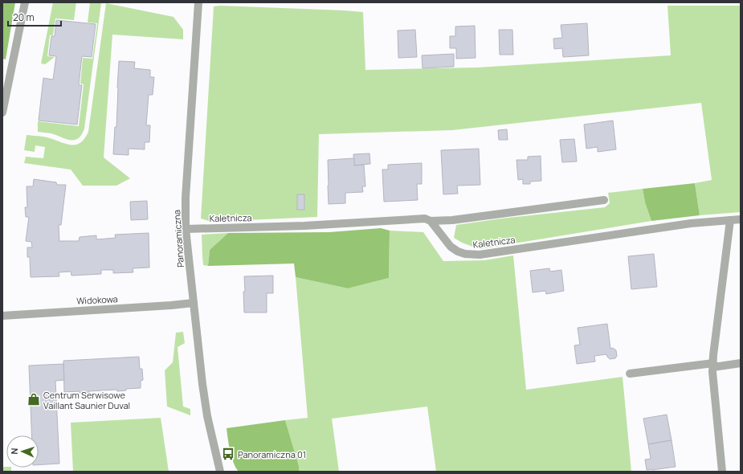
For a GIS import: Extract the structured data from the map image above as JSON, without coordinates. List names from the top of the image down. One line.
{"streets":{"street":["Kaletnicza","Panoramiczna","Widokowa"]},"crossings":[["Kaletnicza","Panoramiczna"],["Panoramiczna","Widokowa"]],"places":{"shop":["Centrum Serwisowe Vaillant Saunier Duval"],"bus stop":["Panoramiczna 01"]},"scale_bar":"20 m","north":"left"}
